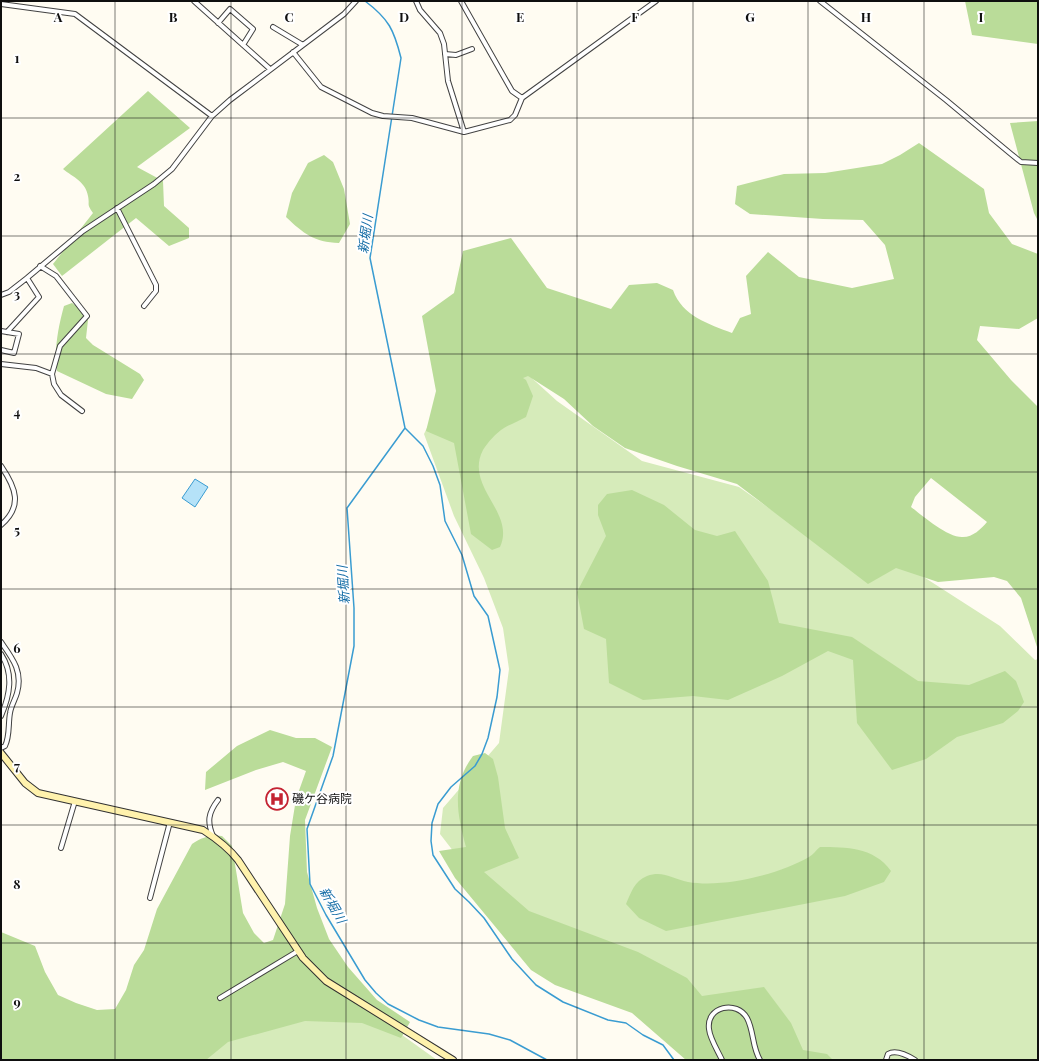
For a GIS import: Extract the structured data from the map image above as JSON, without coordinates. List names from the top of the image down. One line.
{"water":["新堀川"],"places":{"hospital":["磯ケ谷病院"]},"grid":{"columns":["A","B","C","D","E","F","G","H","I"],"rows":["1","2","3","4","5","6","7","8","9"]}}
